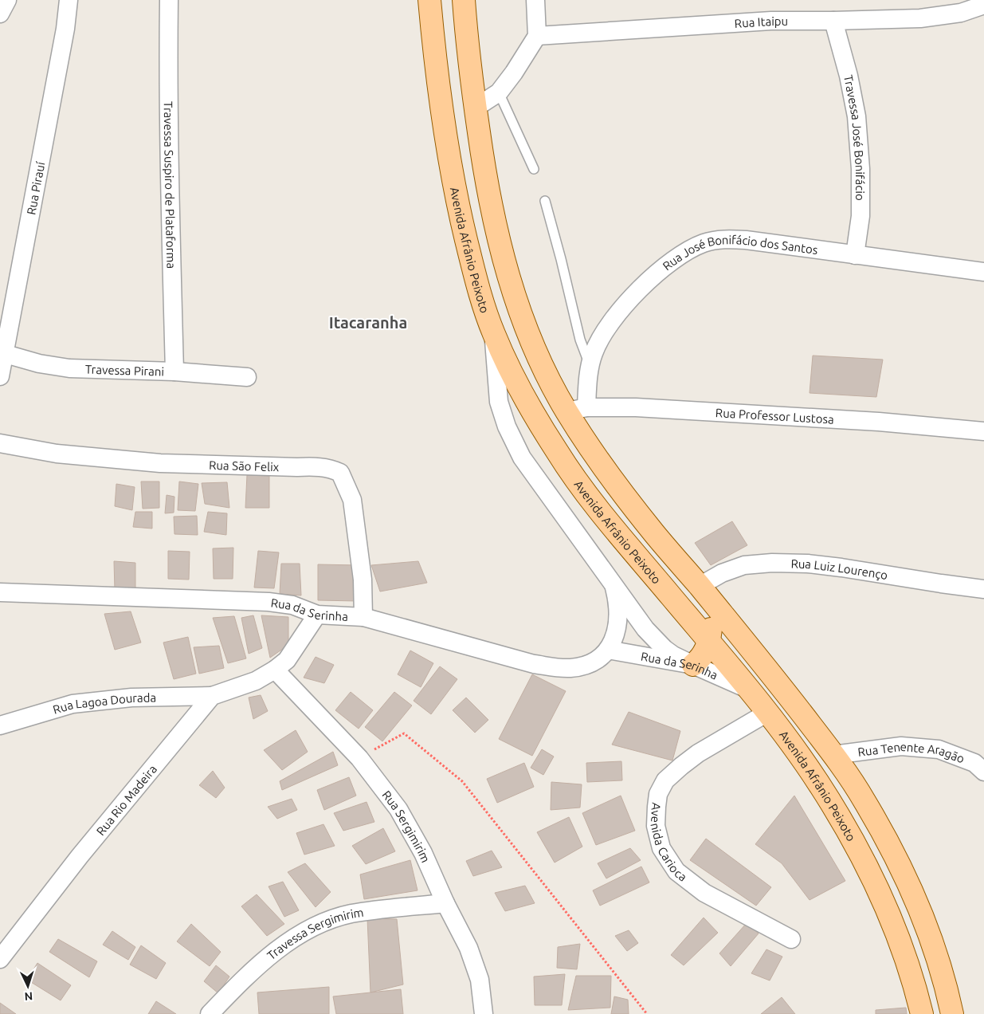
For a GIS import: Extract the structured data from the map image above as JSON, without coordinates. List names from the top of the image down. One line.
{"streets":{"main road":["Avenida Afrânio Peixoto"],"street":["Rua Itaipu","Travessa José Bonifácio","Travessa Suspiro de Plataforma","Rua Pirauí","Rua José Bonifácio dos Santos","Travessa Pirani","Rua Professor Lustosa","Rua São Felix","Rua Luiz Lourenço","Rua da Serinha","Rua Lagoa Dourada","Rua Tenente Aragão","Rua Rio Madeira","Rua Sergimirim","Avenida Carioca","Travessa Sergimirim"]},"crossings":[["Rua Itaipu","Travessa José Bonifácio"],["Travessa José Bonifácio","Rua José Bonifácio dos Santos"],["Travessa Suspiro de Plataforma","Travessa Pirani"],["Rua Pirauí","Travessa Pirani"],["Avenida Afrânio Peixoto","Rua da Serinha"],["Avenida Afrânio Peixoto","Avenida Carioca"],["Rua José Bonifácio dos Santos","Rua Professor Lustosa"],["Rua São Felix","Rua da Serinha"],["Rua Lagoa Dourada","Rua Rio Madeira"],["Rua Sergimirim","Travessa Sergimirim"]],"districts":["Itacaranha"],"north":"bottom"}
